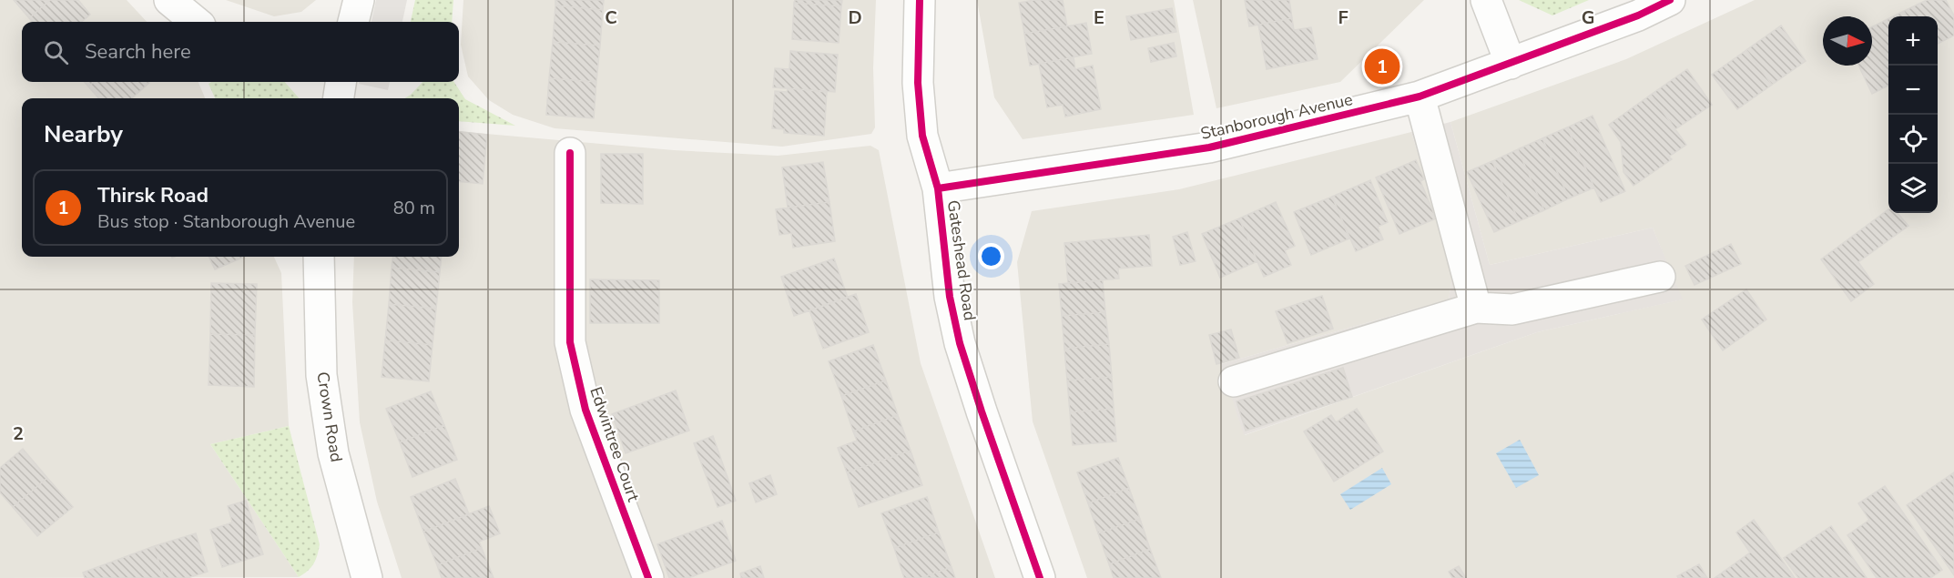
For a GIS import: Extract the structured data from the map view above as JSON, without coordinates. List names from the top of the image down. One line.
{"streets":{"street":["Stanborough Avenue","Gateshead Road","Crown Road","Edwintree Court"]},"crossings":[["Stanborough Avenue","Gateshead Road"]],"north":"right","page":{"map_buttons":["+","−"],"search":"Search here","pins":"1","heading":"Nearby","list":[{"mark":"1","name":"Thirsk Road","note":"Bus stop · Stanborough Avenue","value":"80 m"}]},"grid":{"columns":["C","D","E","F","G"],"rows":["2"]}}
